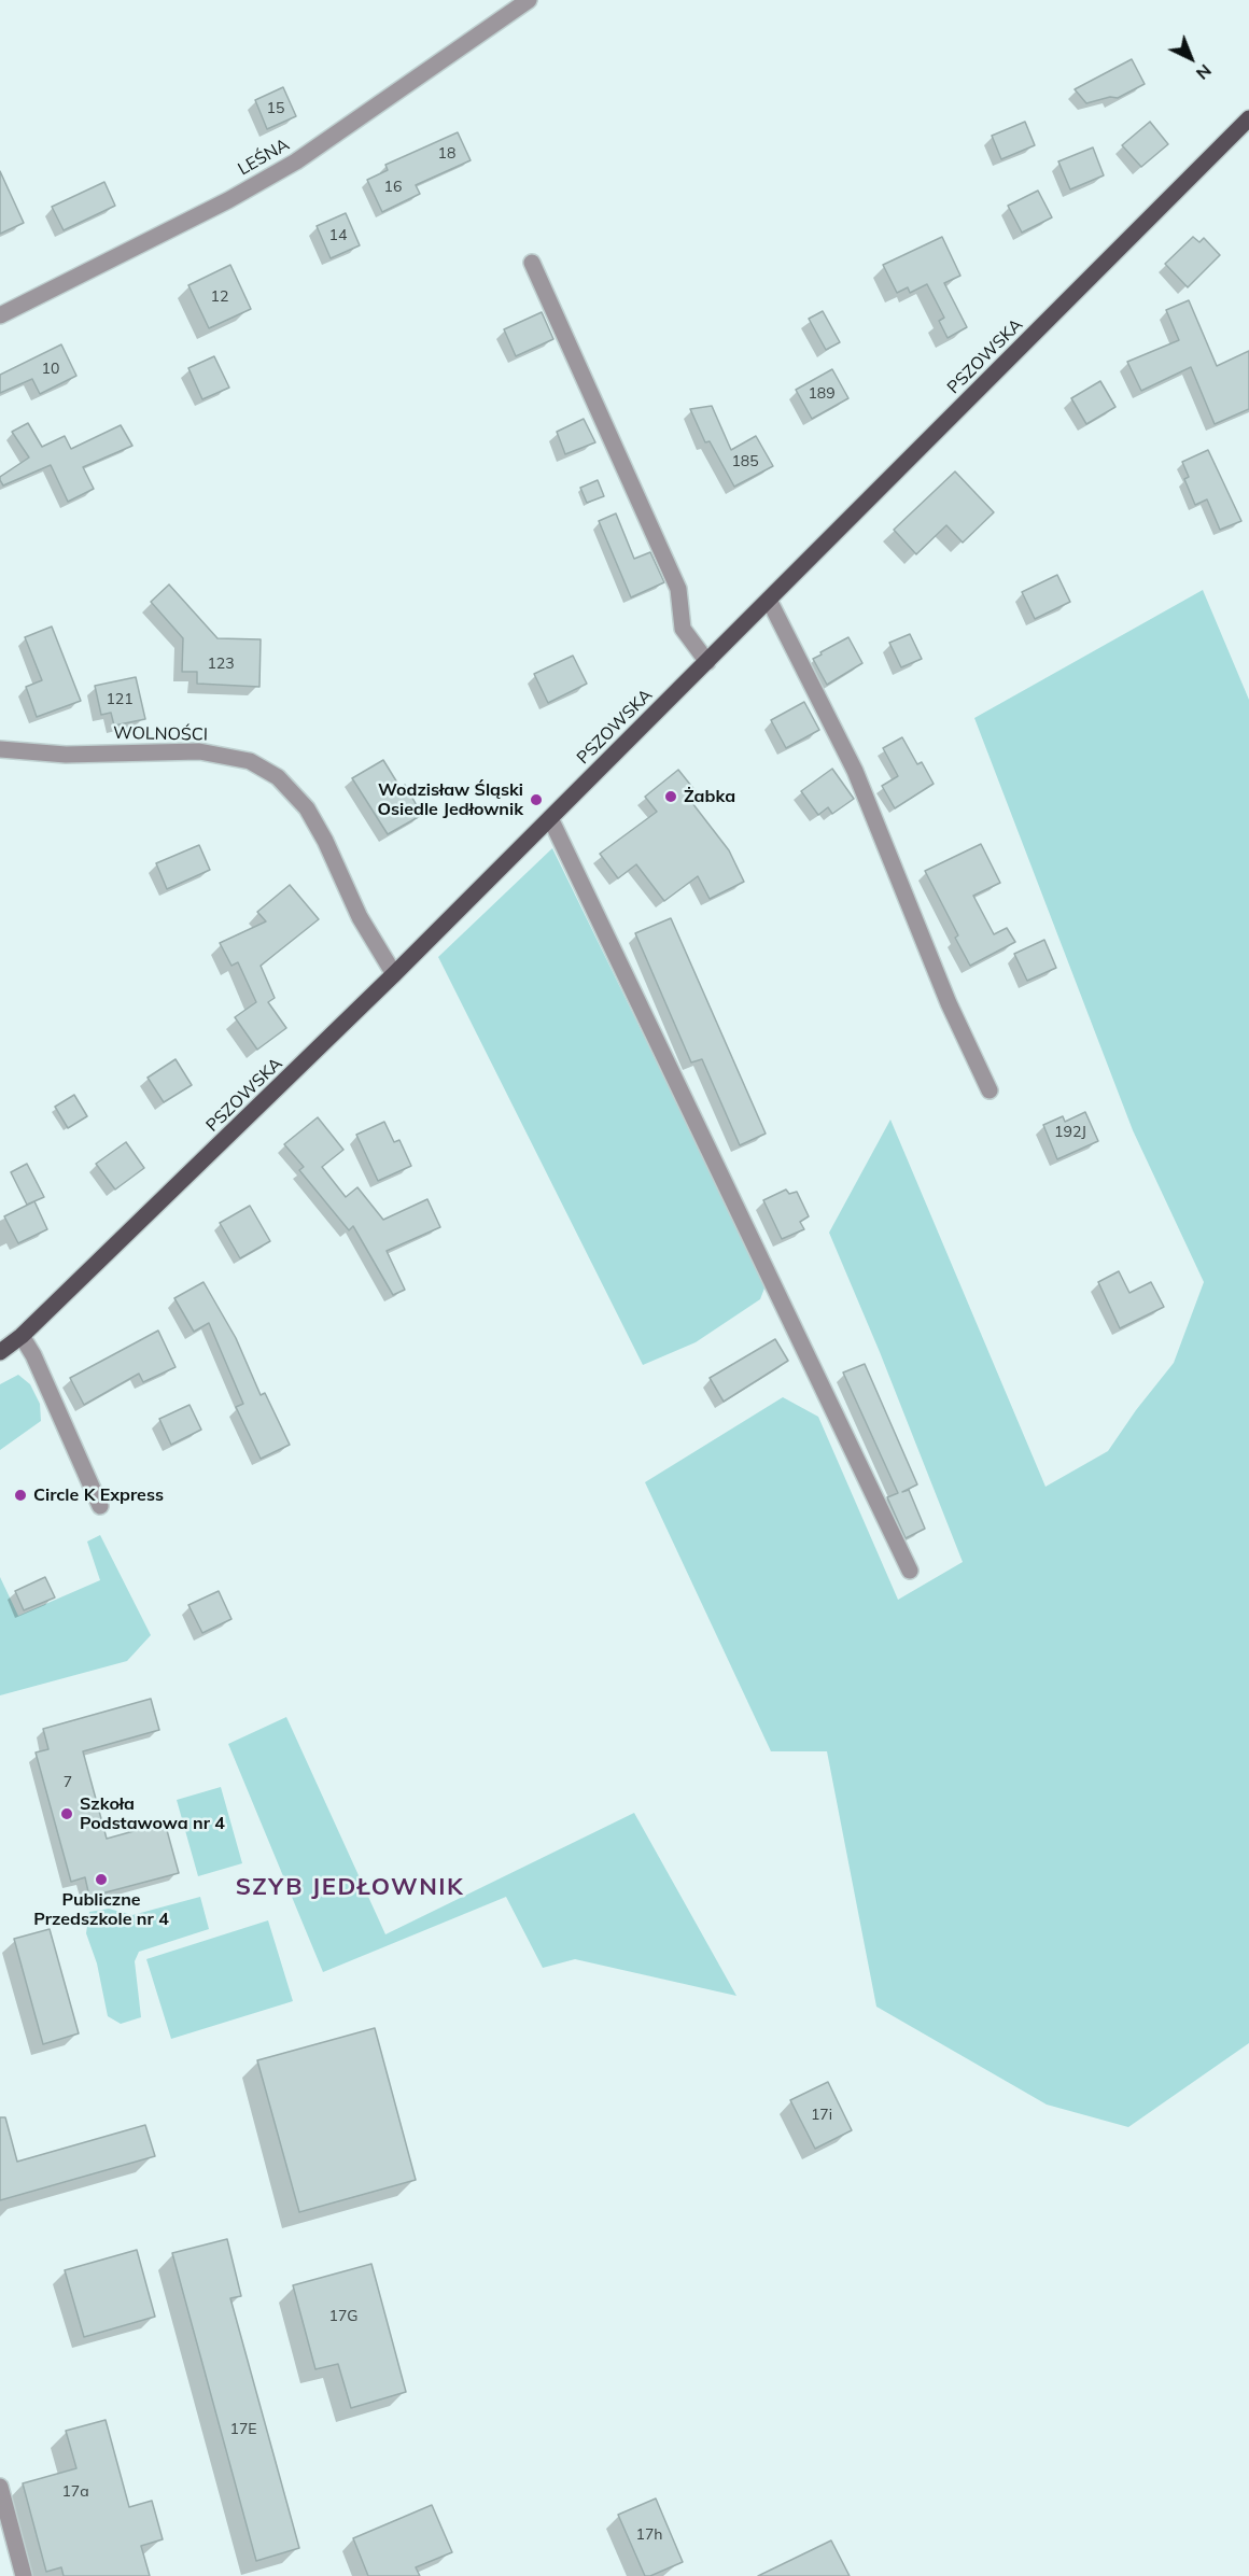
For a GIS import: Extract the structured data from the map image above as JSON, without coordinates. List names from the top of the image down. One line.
{"streets":{"main road":["PSZOWSKA"],"street":["LEŚNA","WOLNOŚCI"]},"crossings":[["PSZOWSKA","WOLNOŚCI"]],"districts":["SZYB JEDŁOWNIK"],"places":["Żabka","Wodzisław Śląski Osiedle Jedłownik","Circle K Express","Szkoła Podstawowa nr 4","Publiczne Przedszkole nr 4"],"house_numbers":["15","18","16","14","12","10","189","185","123","121","192J","7","17i","17G","17E","17a","17h"],"north":"bottom right"}
